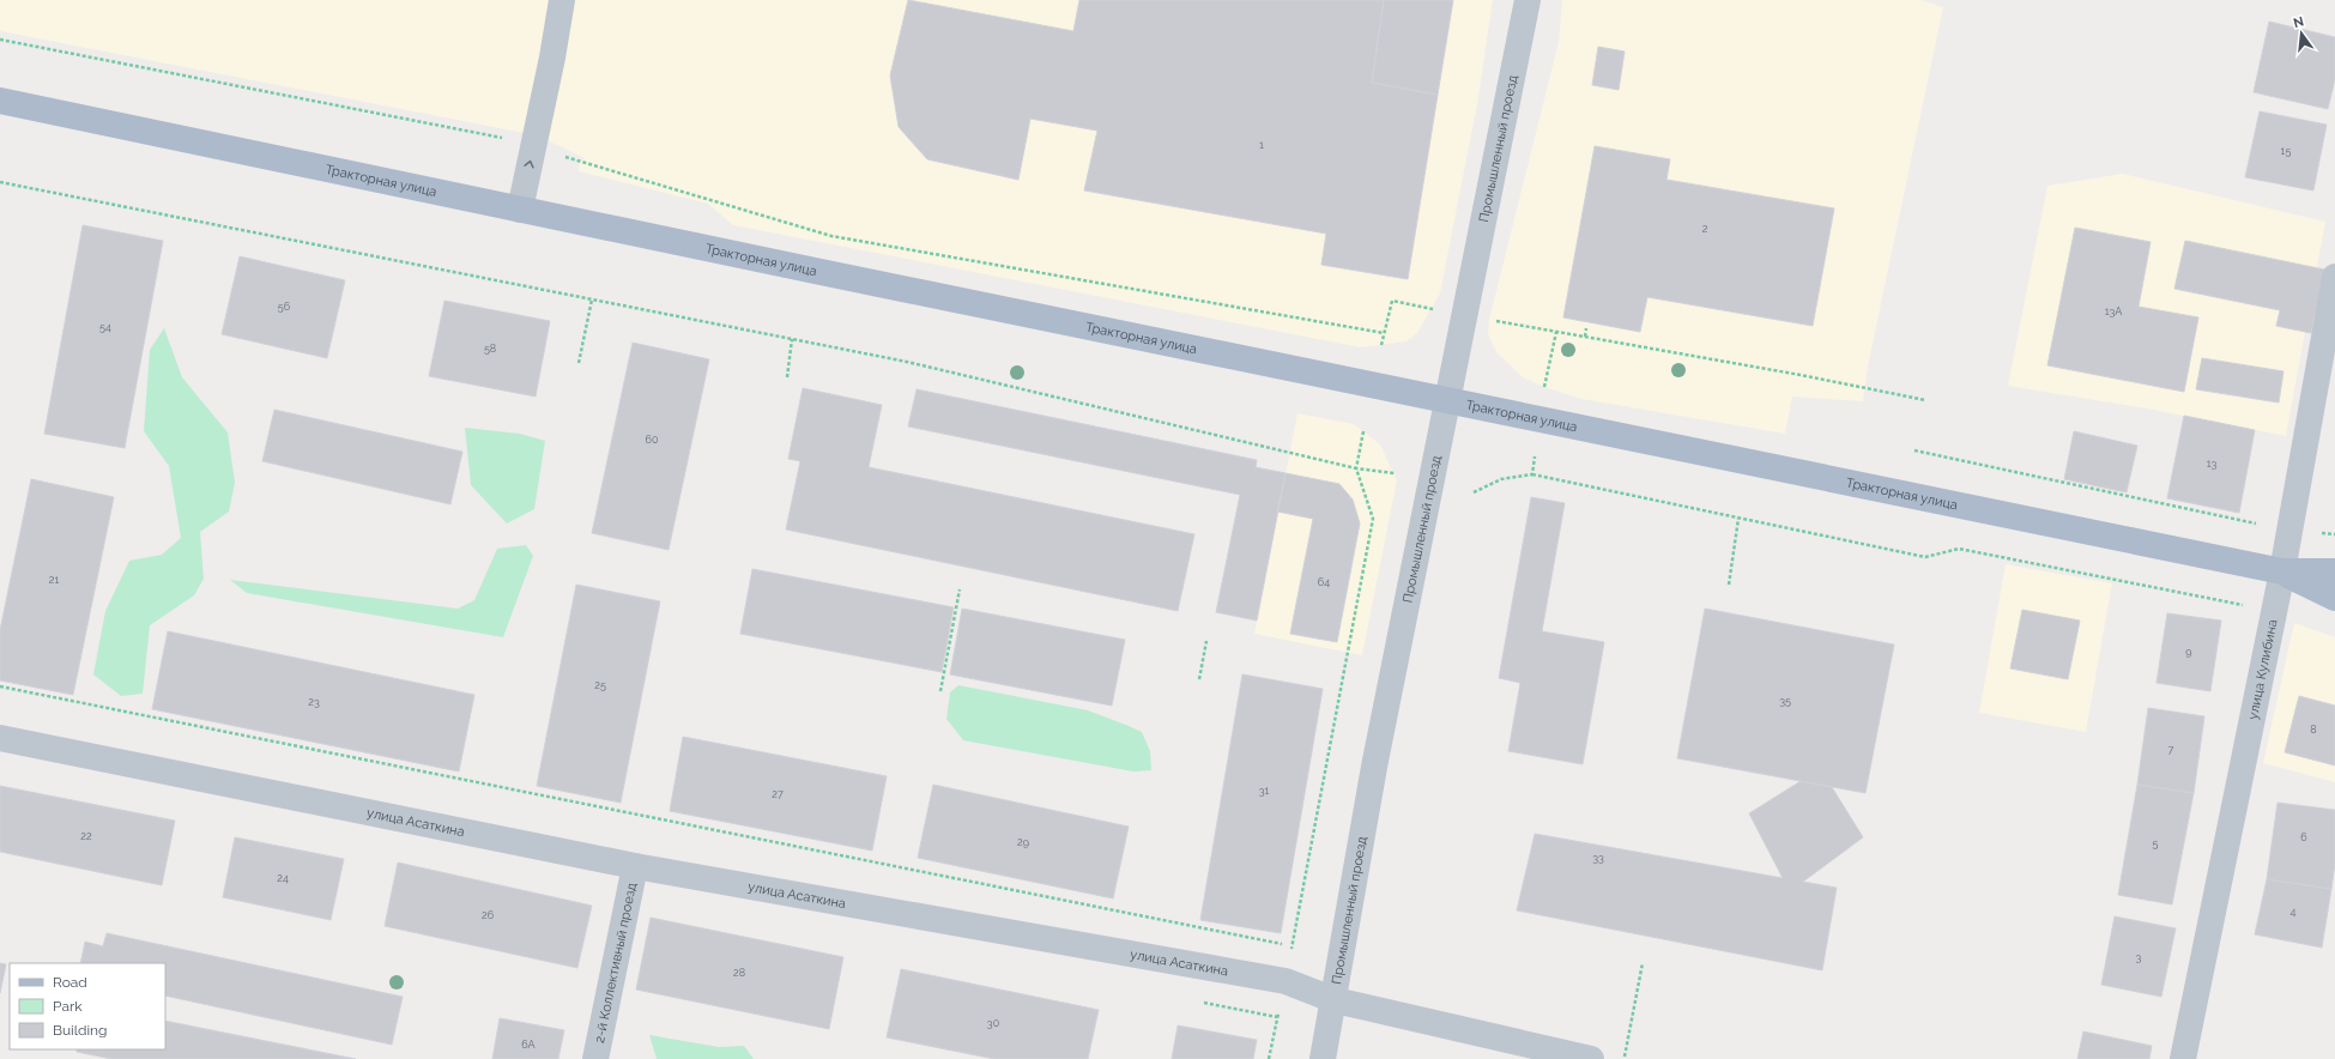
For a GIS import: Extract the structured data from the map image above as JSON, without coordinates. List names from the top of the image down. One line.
{"streets":{"main road":["Тракторная улица"],"street":["Промышленный проезд","улица Кулибина","улица Асаткина","2-й Коллективный проезд"]},"crossings":[["Промышленный проезд","Тракторная улица"],["Промышленный проезд","улица Асаткина"],["Тракторная улица","улица Кулибина"],["улица Асаткина","2-й Коллективный проезд"]],"house_numbers":["1","15","2","56","13А","54","58","60","13","21","64","9","25","35","23","8","7","31","27","22","6","29","5","33","24","4","26","3","28","30","6А"],"legend":["Road","Park","Building"],"north":"top"}
